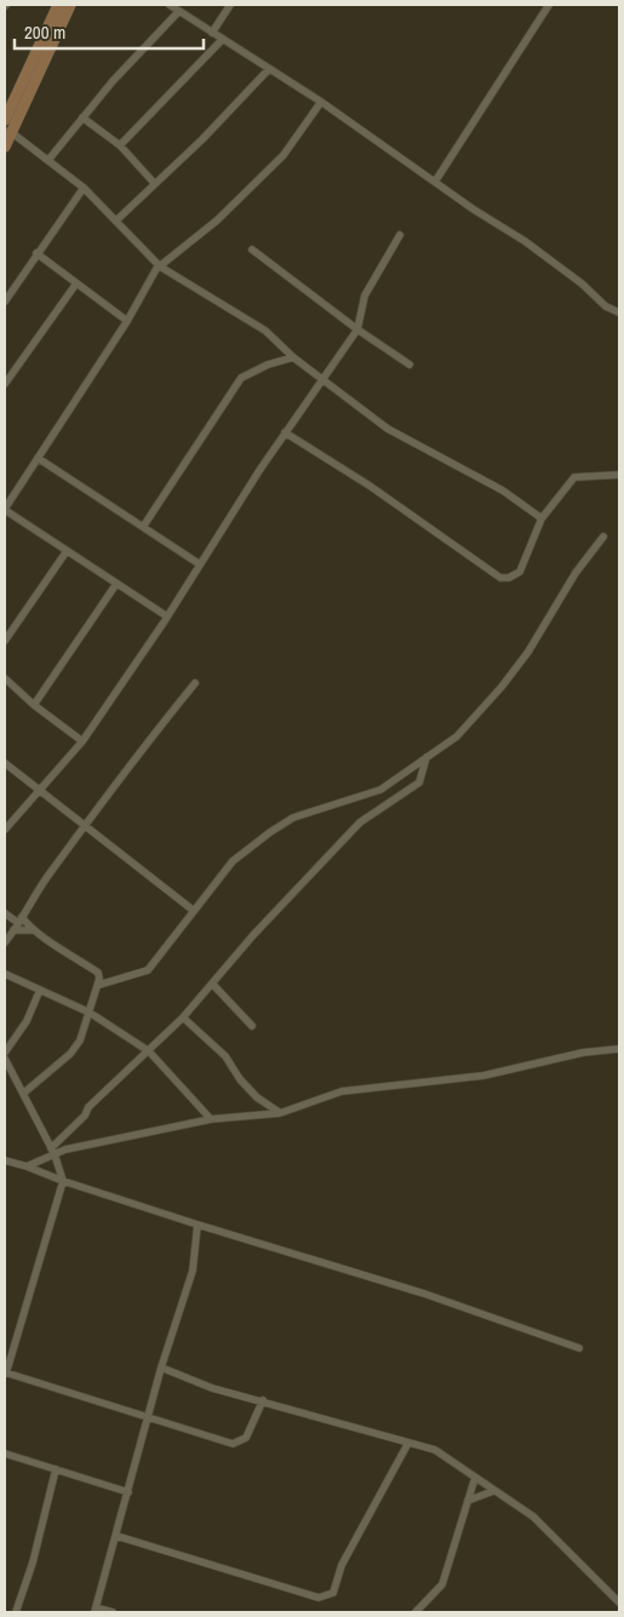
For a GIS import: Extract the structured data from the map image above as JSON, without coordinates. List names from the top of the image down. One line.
{"scale_bar":"200 m"}
